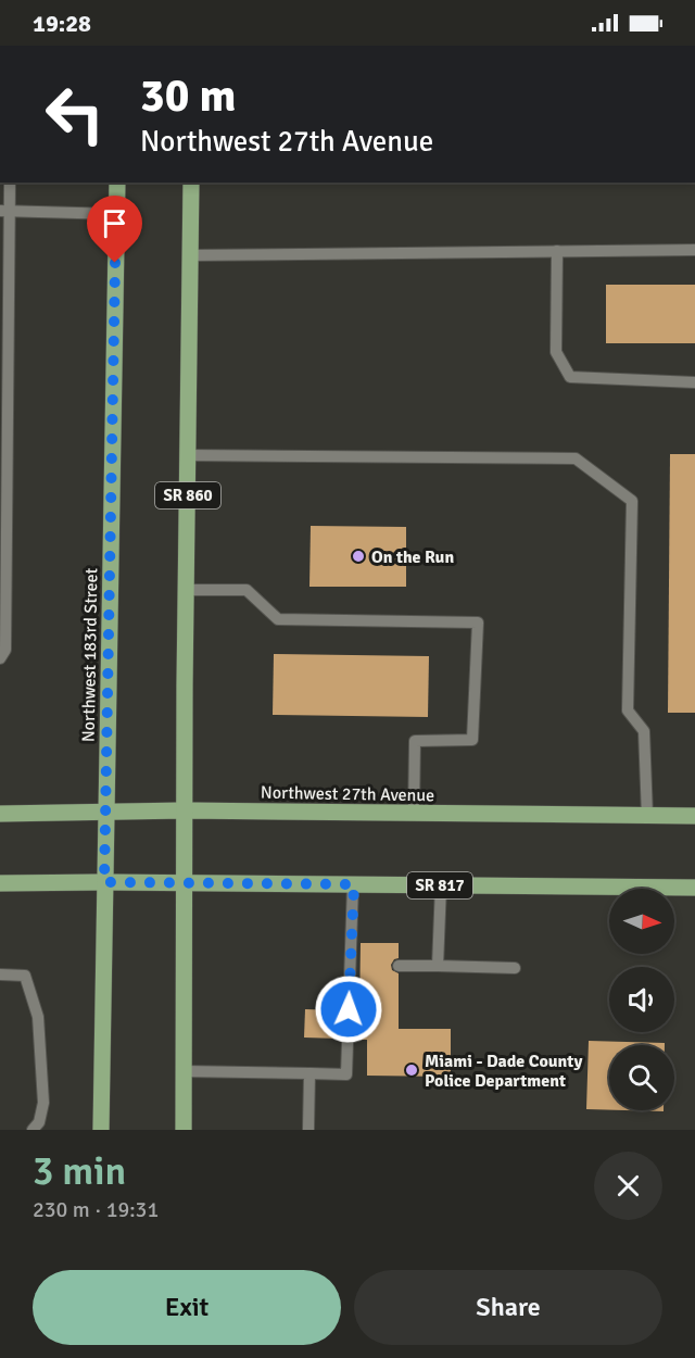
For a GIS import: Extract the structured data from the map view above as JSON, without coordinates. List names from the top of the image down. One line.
{"streets":{"main road":["SR 860","Northwest 183rd Street","Northwest 27th Avenue","SR 817"]},"crossings":[["SR 860","Northwest 27th Avenue"],["SR 860","SR 817"],["Northwest 183rd Street","Northwest 27th Avenue"],["Northwest 183rd Street","SR 817"]],"places":["On the Run","Miami - Dade County Police Department"],"north":"right","page":{"status":"19:28","turn":["30 m","Northwest 27th Avenue"],"heading":["3 min","230 m · 19:31"],"buttons":["Exit","Share"]}}
